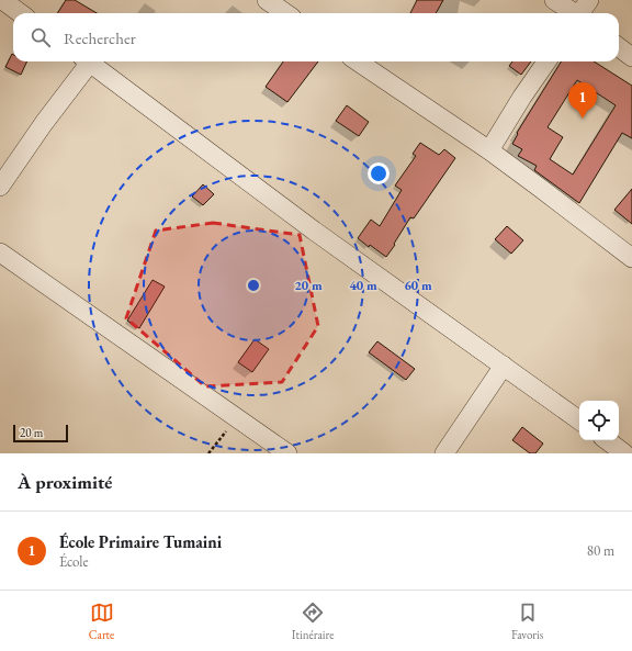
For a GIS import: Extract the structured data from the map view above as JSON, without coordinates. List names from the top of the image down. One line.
{"scale_bar":"20 m","page":{"search":"Rechercher","pins":"1","scale":"20 m","heading":"À proximité","list":[{"mark":"1","name":"École Primaire Tumaini","note":"École","value":"80 m"}],"nav":["Carte","Itinéraire","Favoris"]},"rings":["20 m","40 m","60 m"]}
